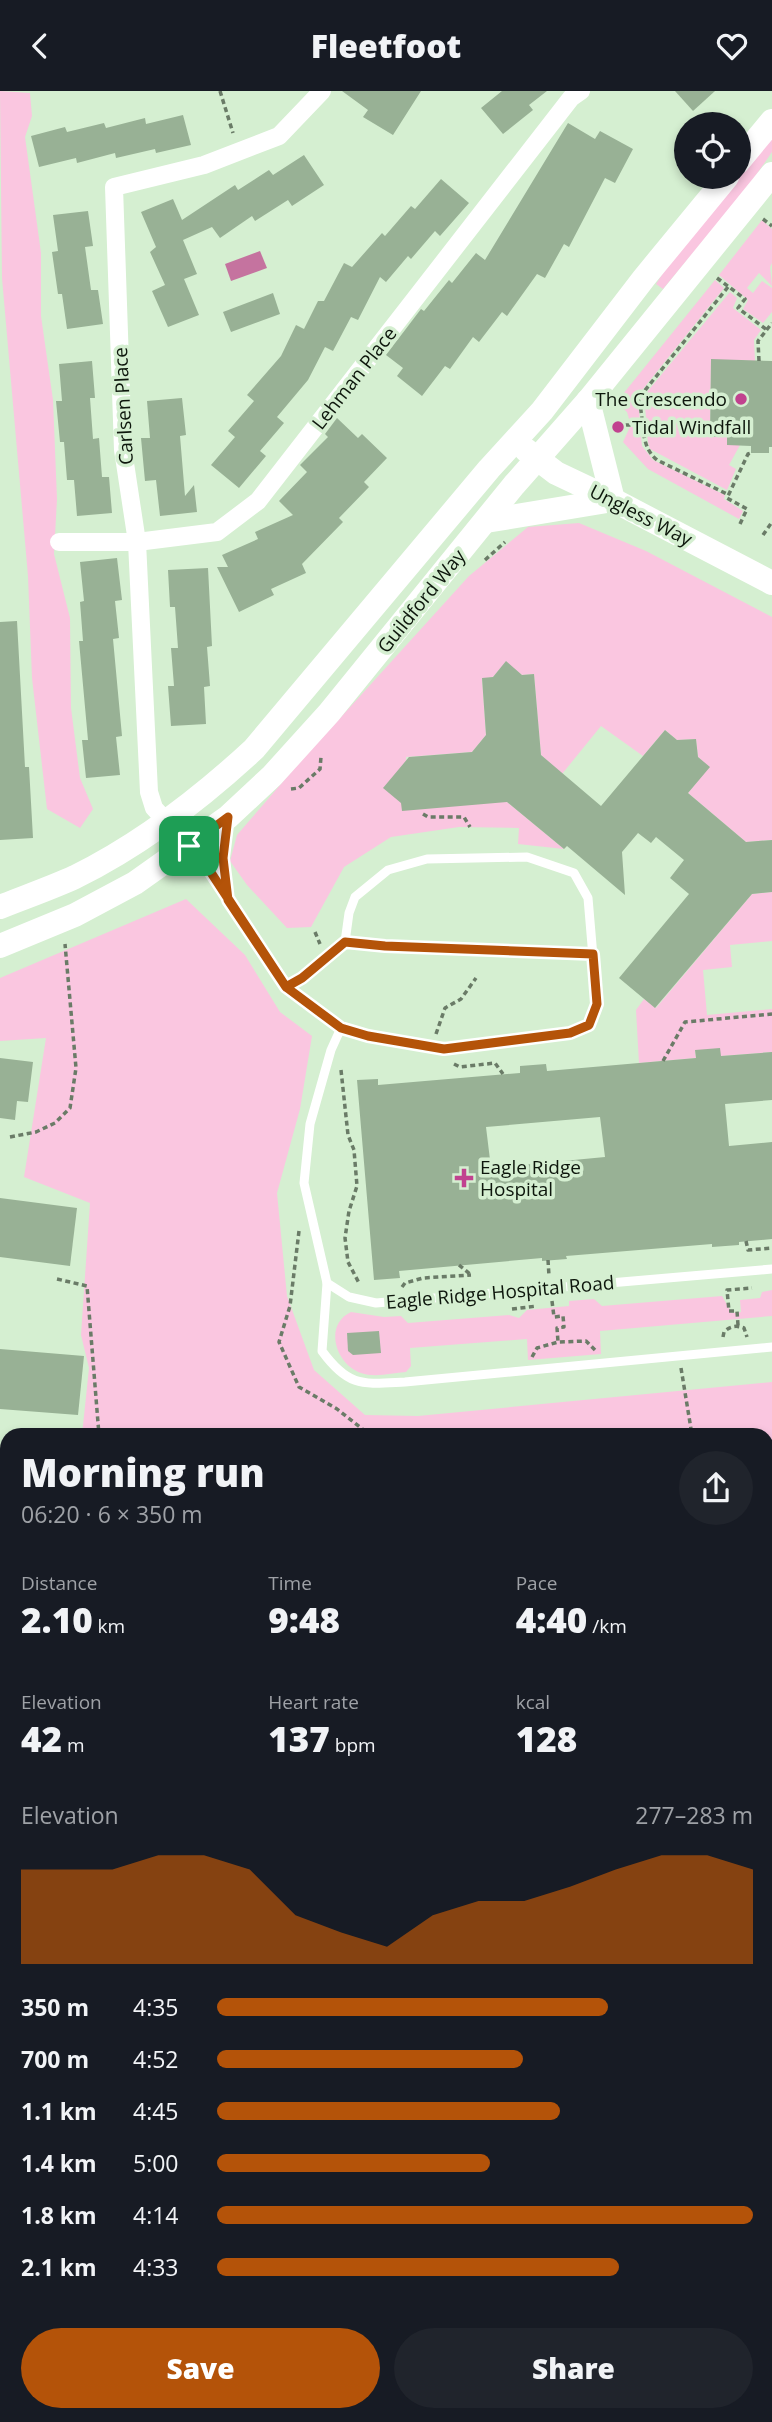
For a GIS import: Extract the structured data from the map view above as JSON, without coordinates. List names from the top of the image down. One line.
{"streets":{"main road":["Ungless Way","Guildford Way"],"street":["Lehman Place","Carlsen Place"],"lane":["Eagle Ridge Hospital Road"]},"crossings":[["Lehman Place","Carlsen Place"],["Carlsen Place","Guildford Way"],["Ungless Way","Guildford Way"]],"places":{"other":["The Crescendo","Tidal Windfall"],"health":["Eagle Ridge Hospital"]},"page":{"header":"Fleetfoot","heading":["Morning run","06:20 · 6 × 350 m"],"stats":[["Distance","2.10 km"],["Time","9:48"],["Pace","4:40 /km"],["Elevation","42 m"],["Heart rate","137 bpm"],["kcal","128"]],"chart":["Elevation","277–283 m"],"list":[{"name":"350 m","note":"4:35"},{"name":"700 m","note":"4:52"},{"name":"1.1 km","note":"4:45"},{"name":"1.4 km","note":"5:00"},{"name":"1.8 km","note":"4:14"},{"name":"2.1 km","note":"4:33"}],"buttons":["Save","Share"]}}
